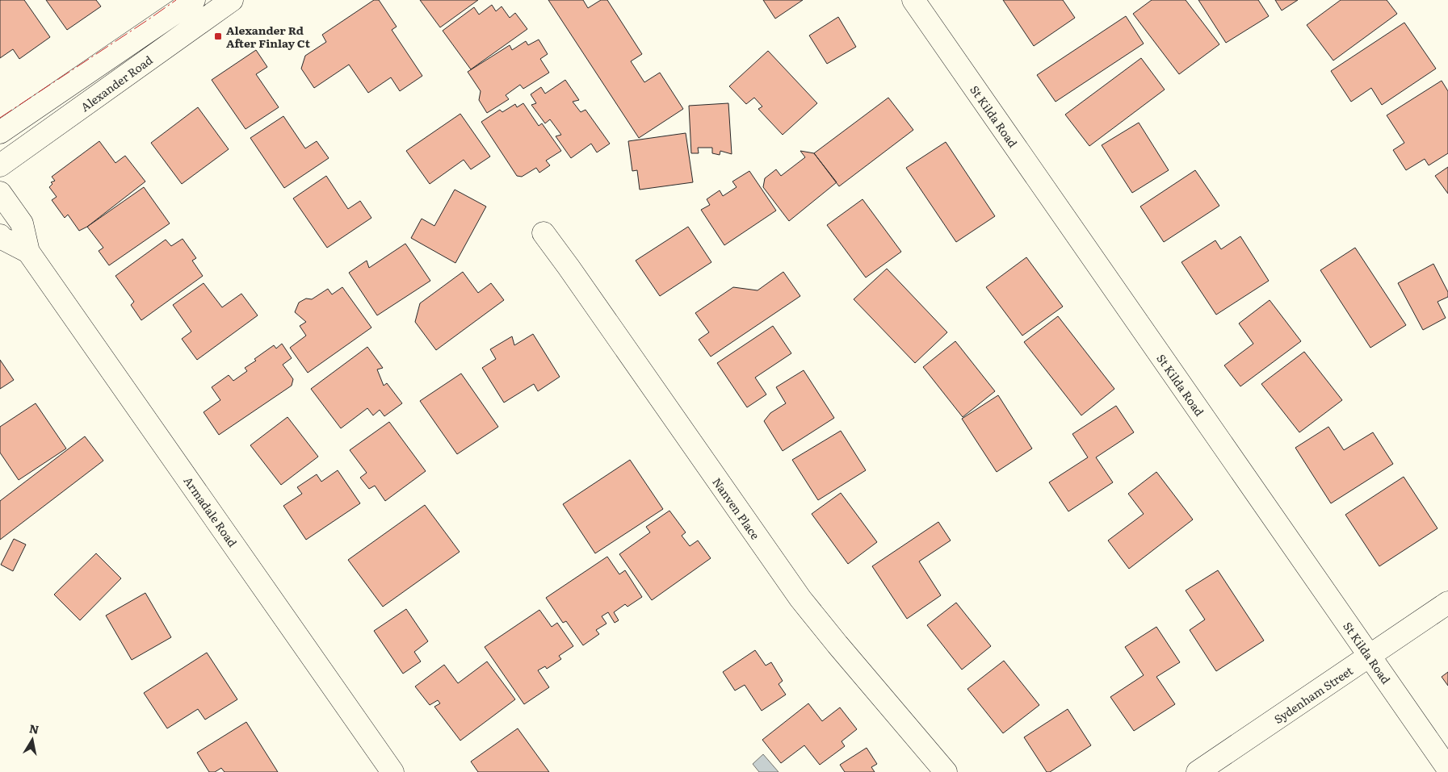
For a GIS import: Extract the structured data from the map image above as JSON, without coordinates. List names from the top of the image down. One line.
{"streets":{"street":["Alexander Road","St Kilda Road","Nanven Place","Armadale Road","Sydenham Street"]},"crossings":[["St Kilda Road","Sydenham Street"]],"places":{"transit":["Alexander Rd After Finlay Ct"]},"north":"top"}
